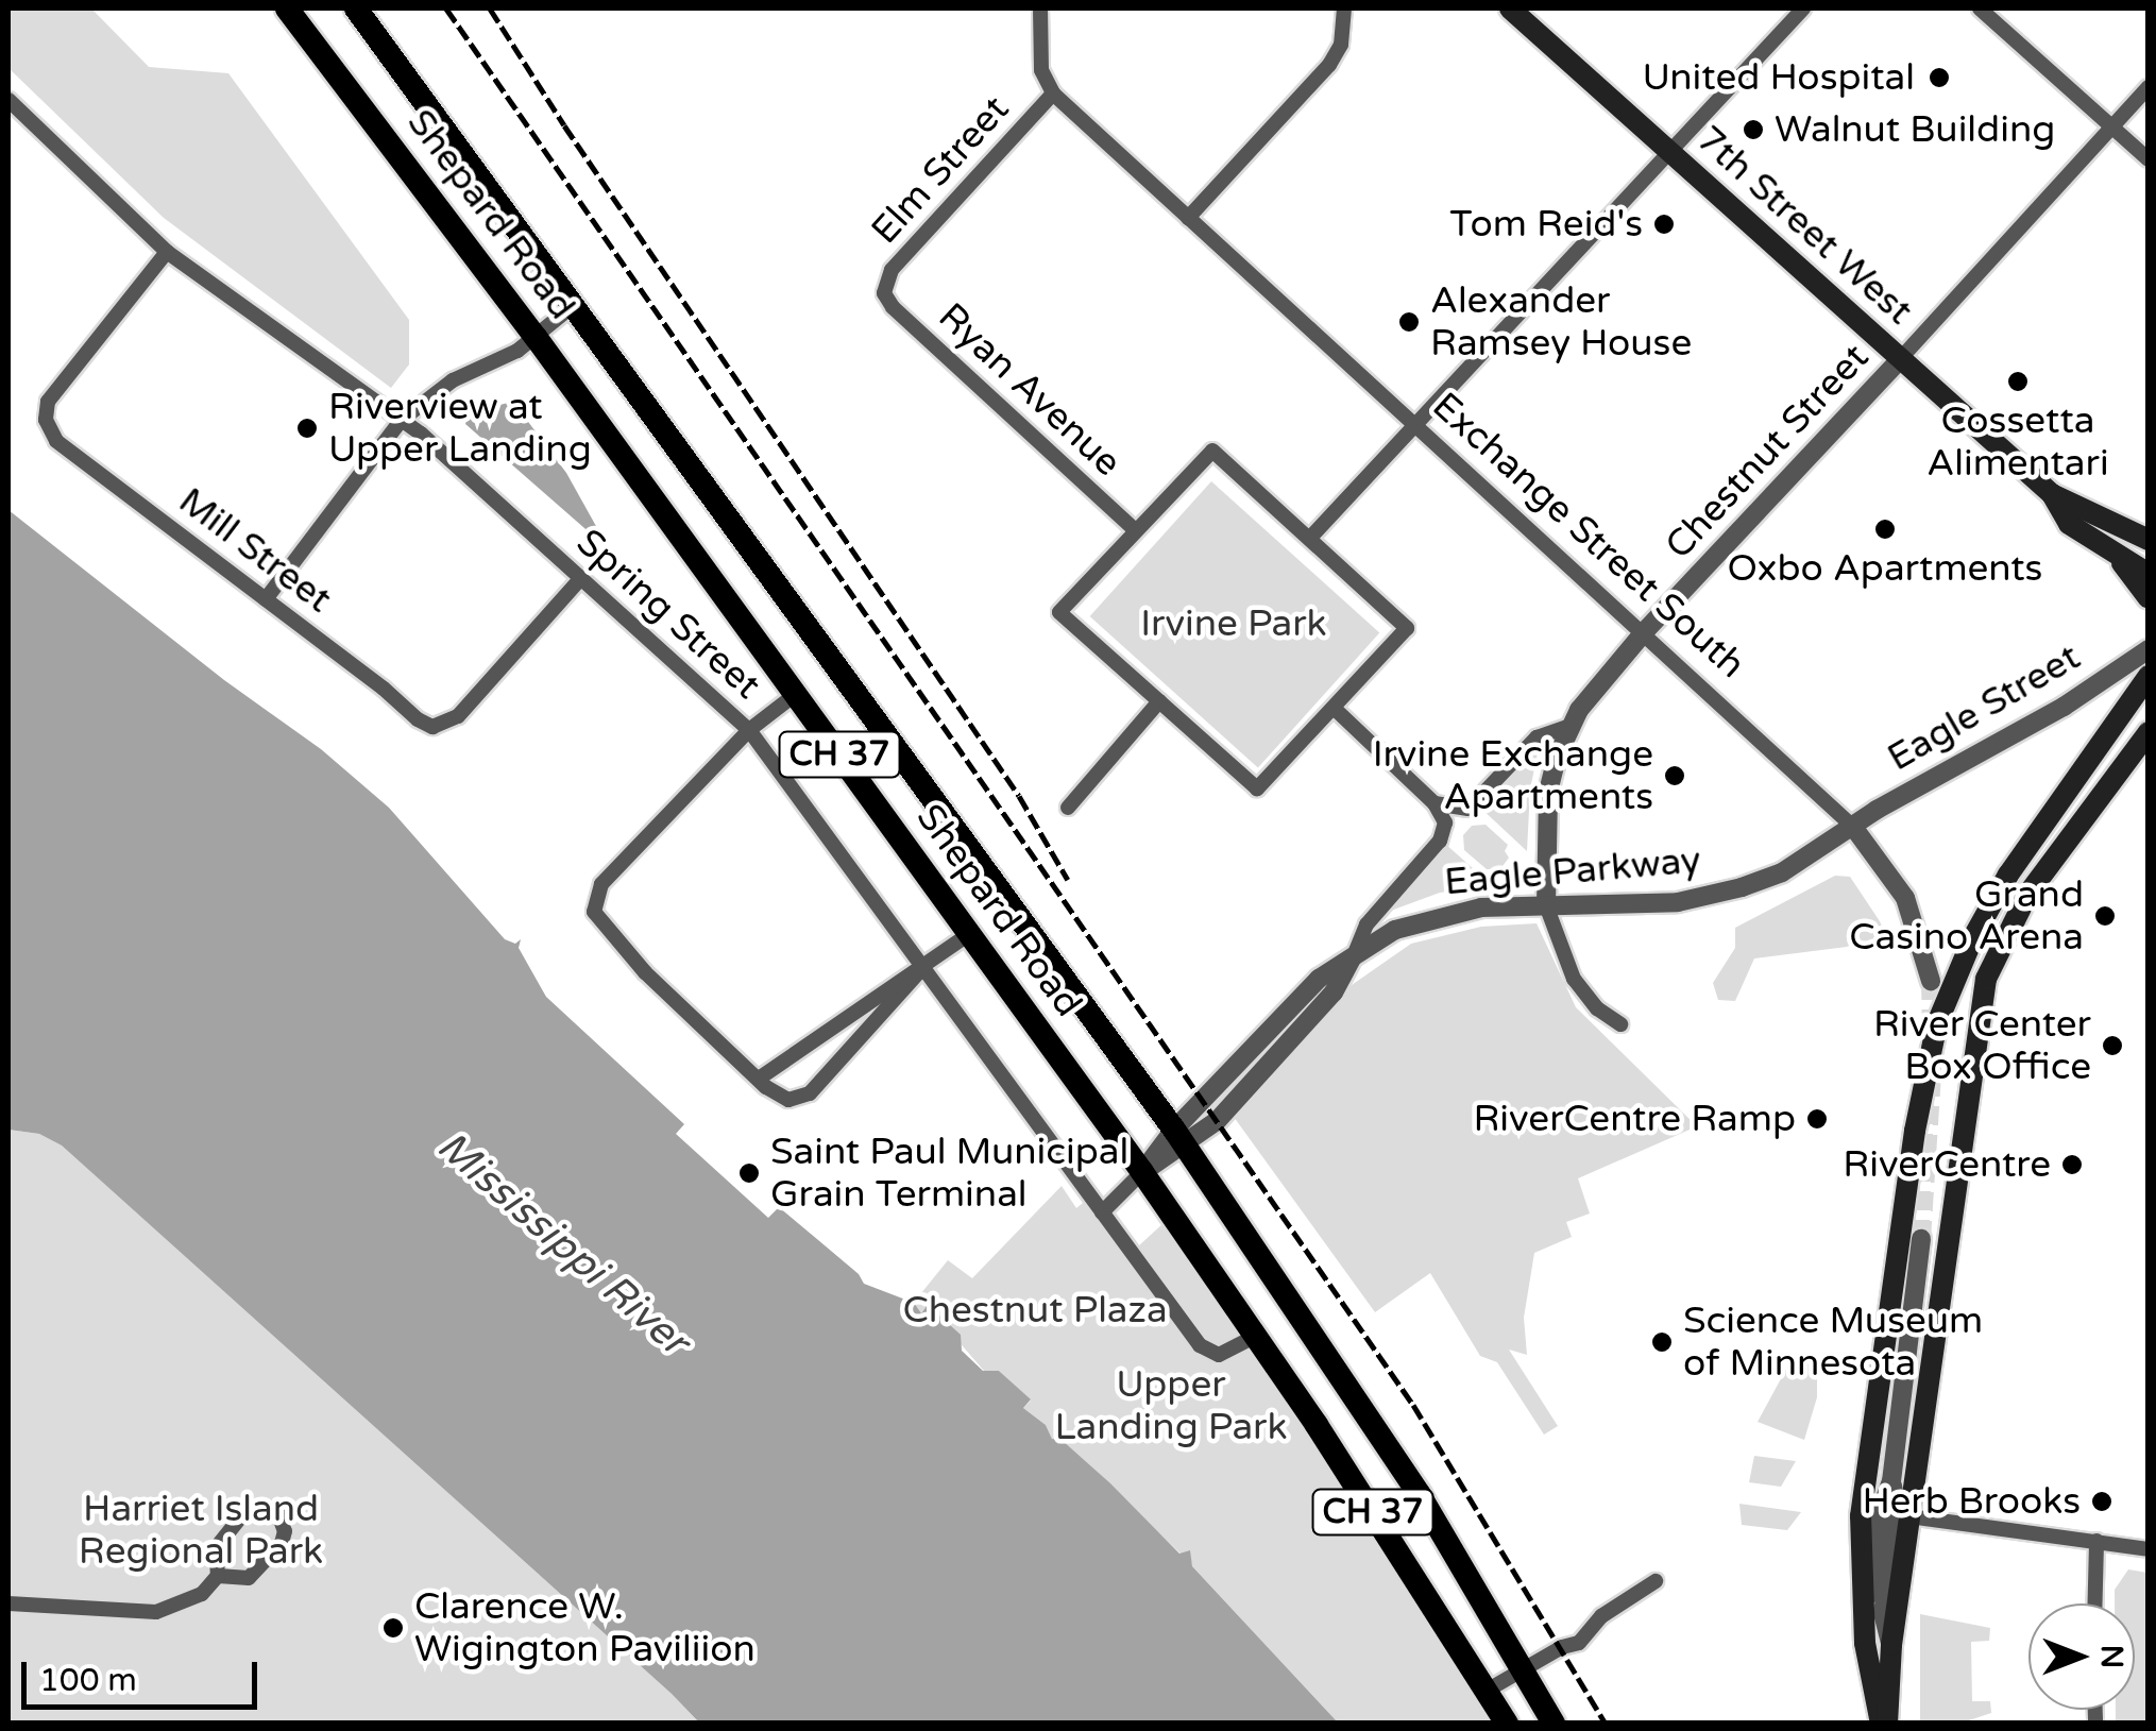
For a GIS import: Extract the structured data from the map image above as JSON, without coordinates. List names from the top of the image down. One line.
{"streets":{"highway":["Shepard Road","CH 37"],"main road":["7th Street West"],"street":["Elm Street","Ryan Avenue","Chestnut Street","Exchange Street South","Mill Street","Spring Street","Eagle Street","Eagle Parkway"]},"crossings":[["Elm Street","Ryan Avenue"],["Elm Street","Exchange Street South"],["Shepard Road","Spring Street"],["Shepard Road","Eagle Parkway"],["7th Street West","Chestnut Street"],["Chestnut Street","Exchange Street South"],["Chestnut Street","Eagle Parkway"],["Exchange Street South","Eagle Street"],["Exchange Street South","Eagle Parkway"],["Mill Street","Spring Street"],["Eagle Street","Eagle Parkway"]],"water":["Mississippi River"],"parks":["Irvine Park","Chestnut Plaza","Upper Landing Park","Harriet Island Regional Park"],"places":["United Hospital","Walnut Building","Tom Reid's","Alexander Ramsey House","Cossetta Alimentari","Riverview at Upper Landing","Oxbo Apartments","Irvine Exchange Apartments","Grand Casino Arena","River Center Box Office","RiverCentre Ramp","RiverCentre","Saint Paul Municipal Grain Terminal","Science Museum of Minnesota","Herb Brooks","Clarence W. Wigington Paviliion"],"scale_bar":"100 m","north":"right"}
